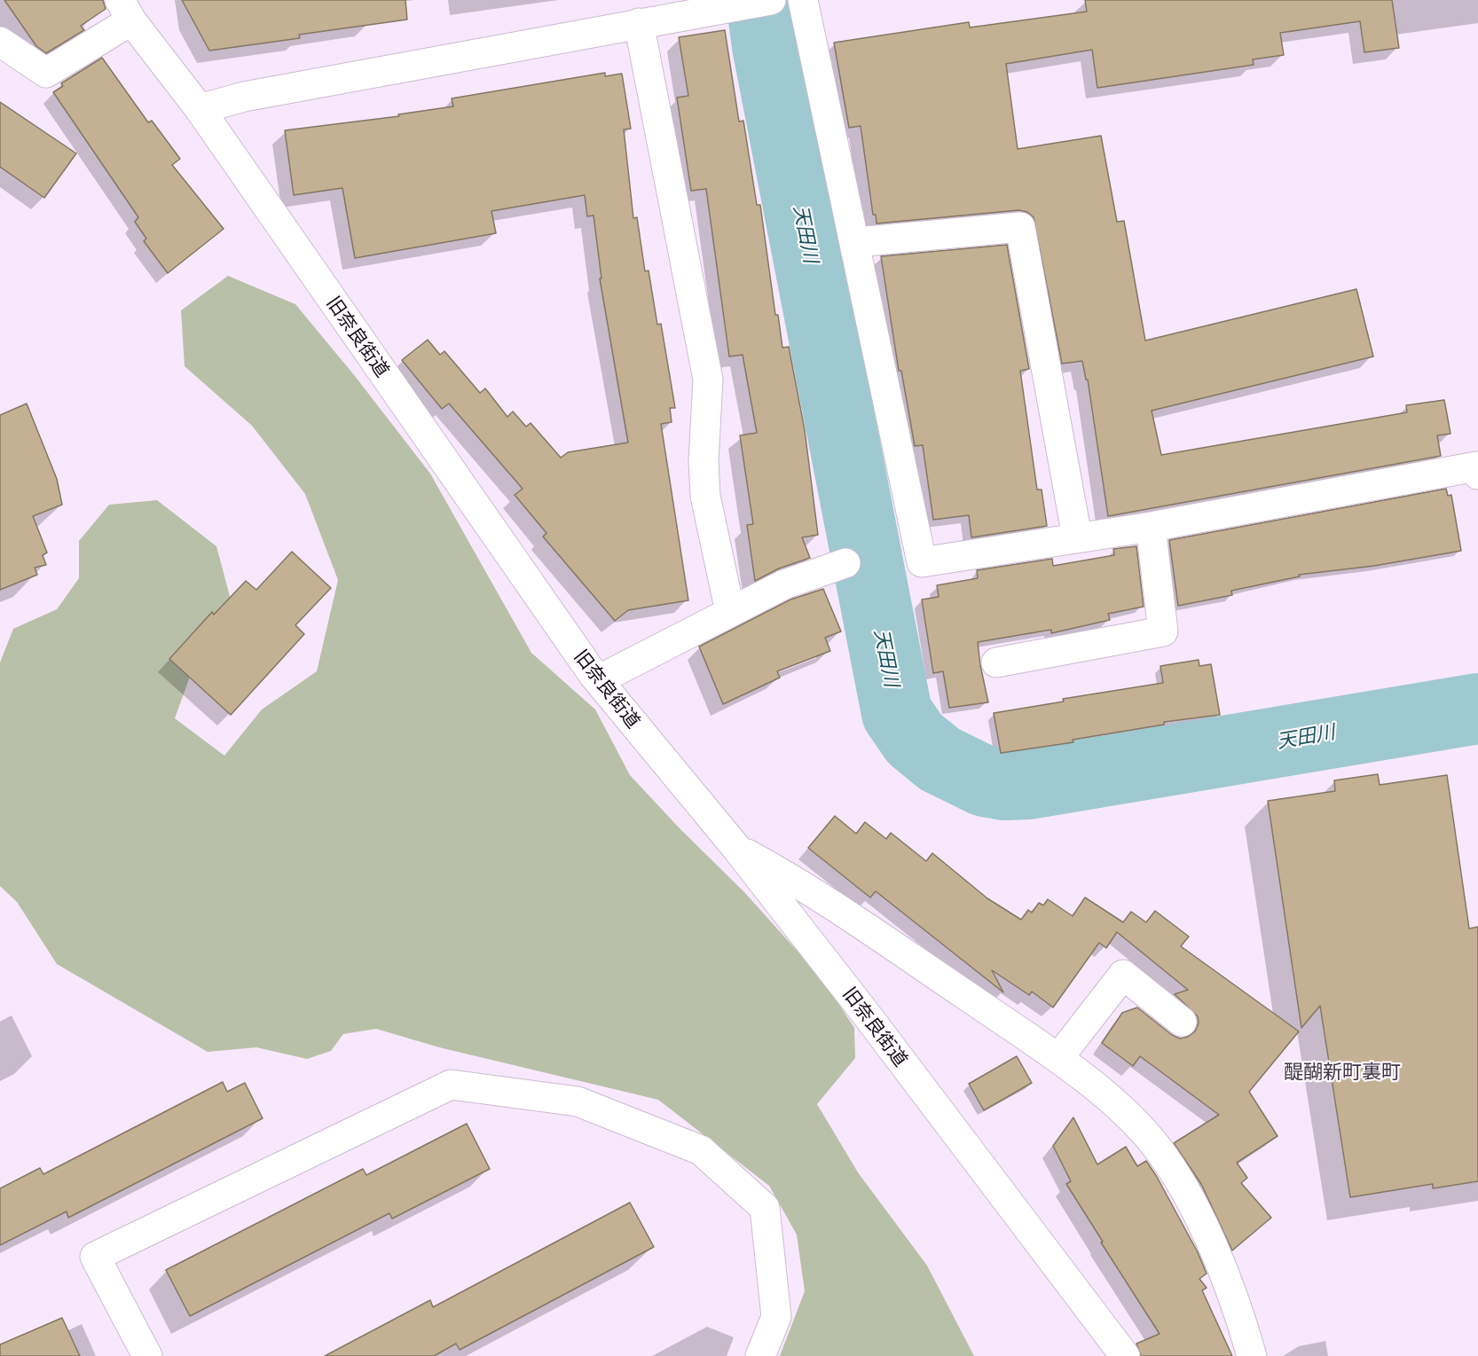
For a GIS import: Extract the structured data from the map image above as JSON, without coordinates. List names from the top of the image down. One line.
{"streets":{"street":["旧奈良街道"]},"districts":["醍醐新町裏町"],"water":["天田川"]}
